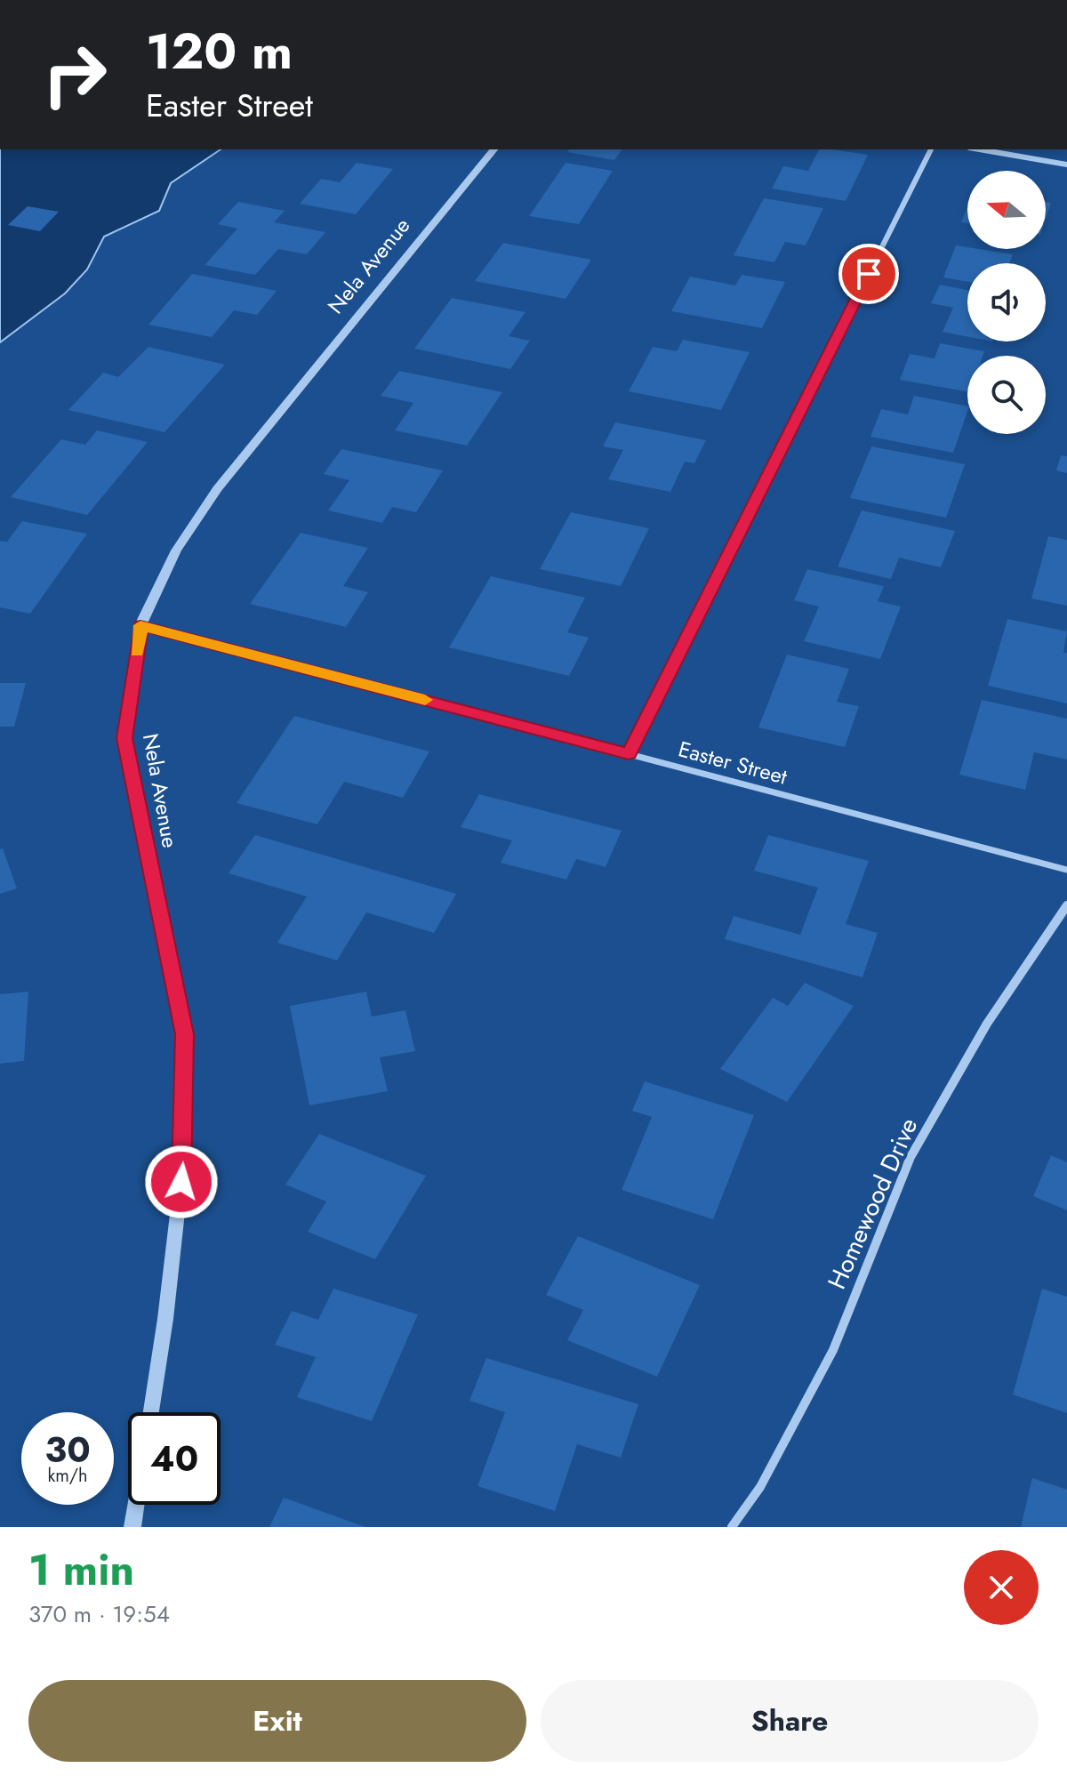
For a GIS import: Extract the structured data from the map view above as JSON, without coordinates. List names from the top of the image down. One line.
{"streets":{"street":["Nela Avenue","Easter Street","Homewood Drive"]},"crossings":[["Nela Avenue","Easter Street"]],"north":"left","page":{"turn":["120 m","Easter Street"],"speed":"30 km/h","limit":"40","heading":["1 min","370 m · 19:54"],"buttons":["Exit","Share"]}}
